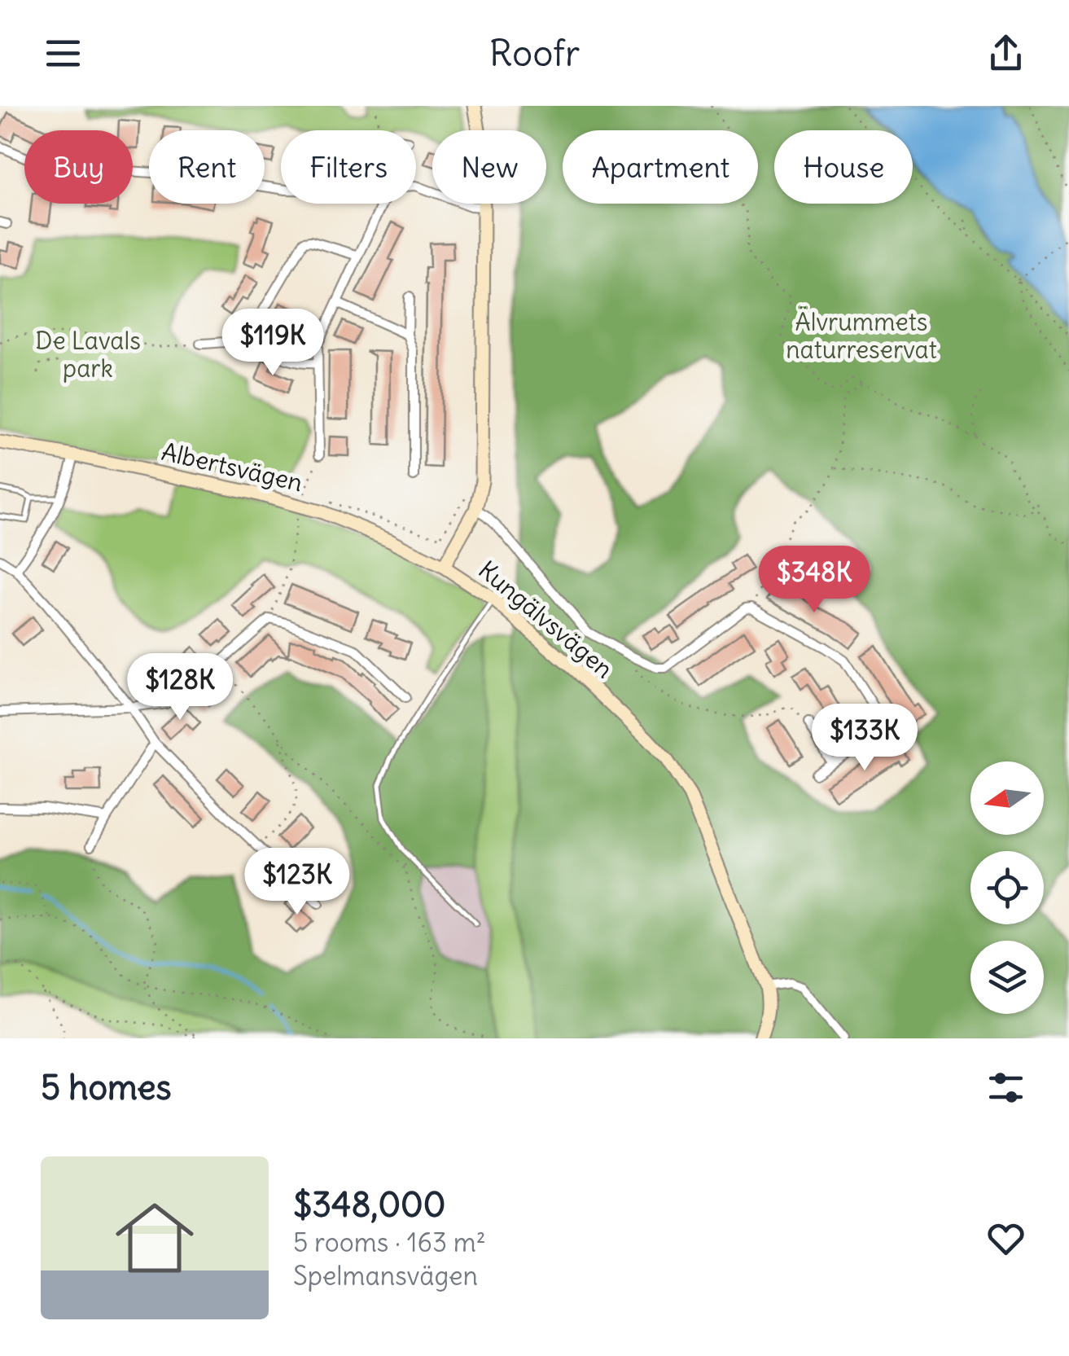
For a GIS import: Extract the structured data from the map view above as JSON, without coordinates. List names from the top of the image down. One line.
{"streets":{"street":["Albertsvägen","Kungälvsvägen"]},"crossings":[["Albertsvägen","Kungälvsvägen"]],"parks":["Älvrummets naturreservat","De Lavals park"],"north":"left","page":{"header":"Roofr","chip":["Buy","Rent","Filters","New","Apartment","House"],"price":["$119K","$348K","$128K","$133K","$123K"],"heading":"5 homes","list":[{"name":"$348,000","note":"5 rooms · 163 m² · Spelmansvägen"}]}}
